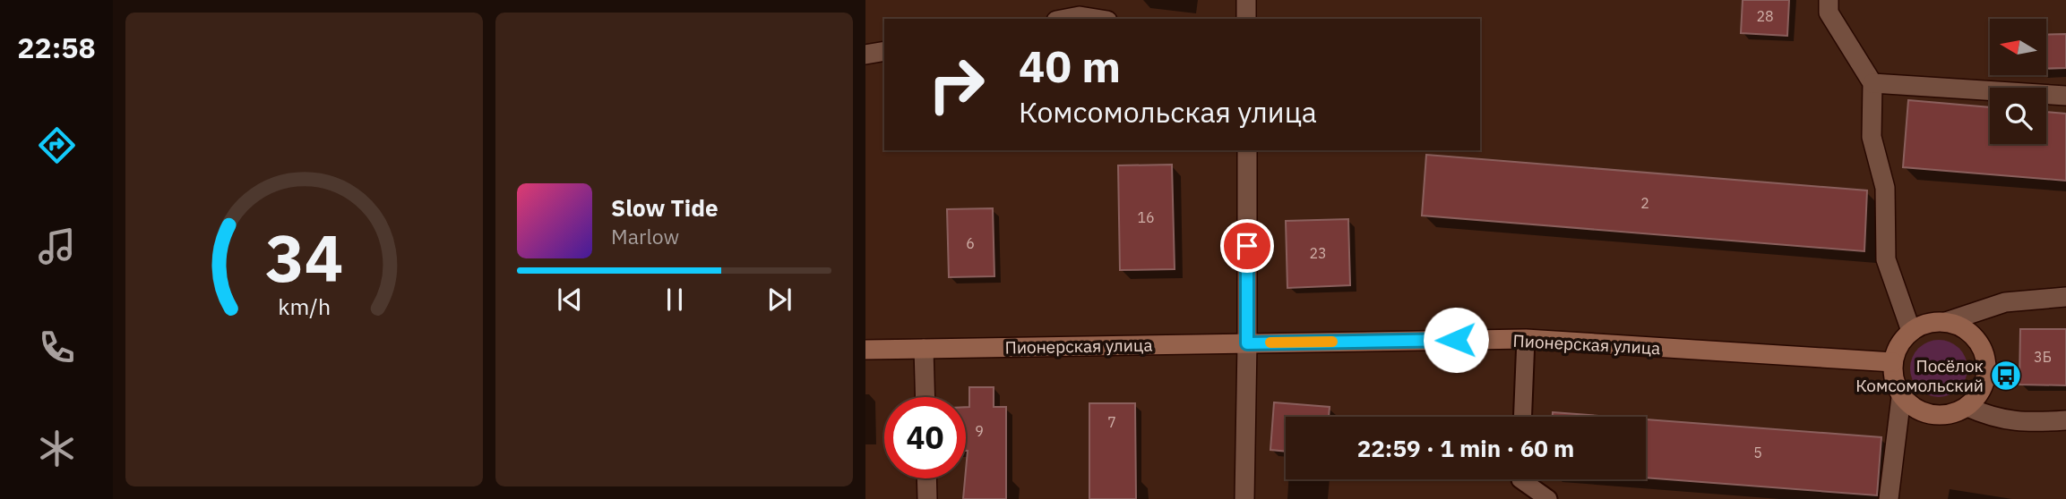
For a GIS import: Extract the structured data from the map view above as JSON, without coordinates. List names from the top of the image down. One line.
{"streets":{"street":["Пионерская улица"]},"places":{"bus stop":["Посёлок Комсомольский"]},"house_numbers":["28","2","16","6","23","3Б","7","9","5"],"north":"left","page":{"tabs":"22:58","turn":["40 m","Комсомольская улица"],"song":["Slow Tide","Marlow"],"limit":"40","trip":"22:59 · 1 min · 60 m","gauge":["34","km/h"]}}
